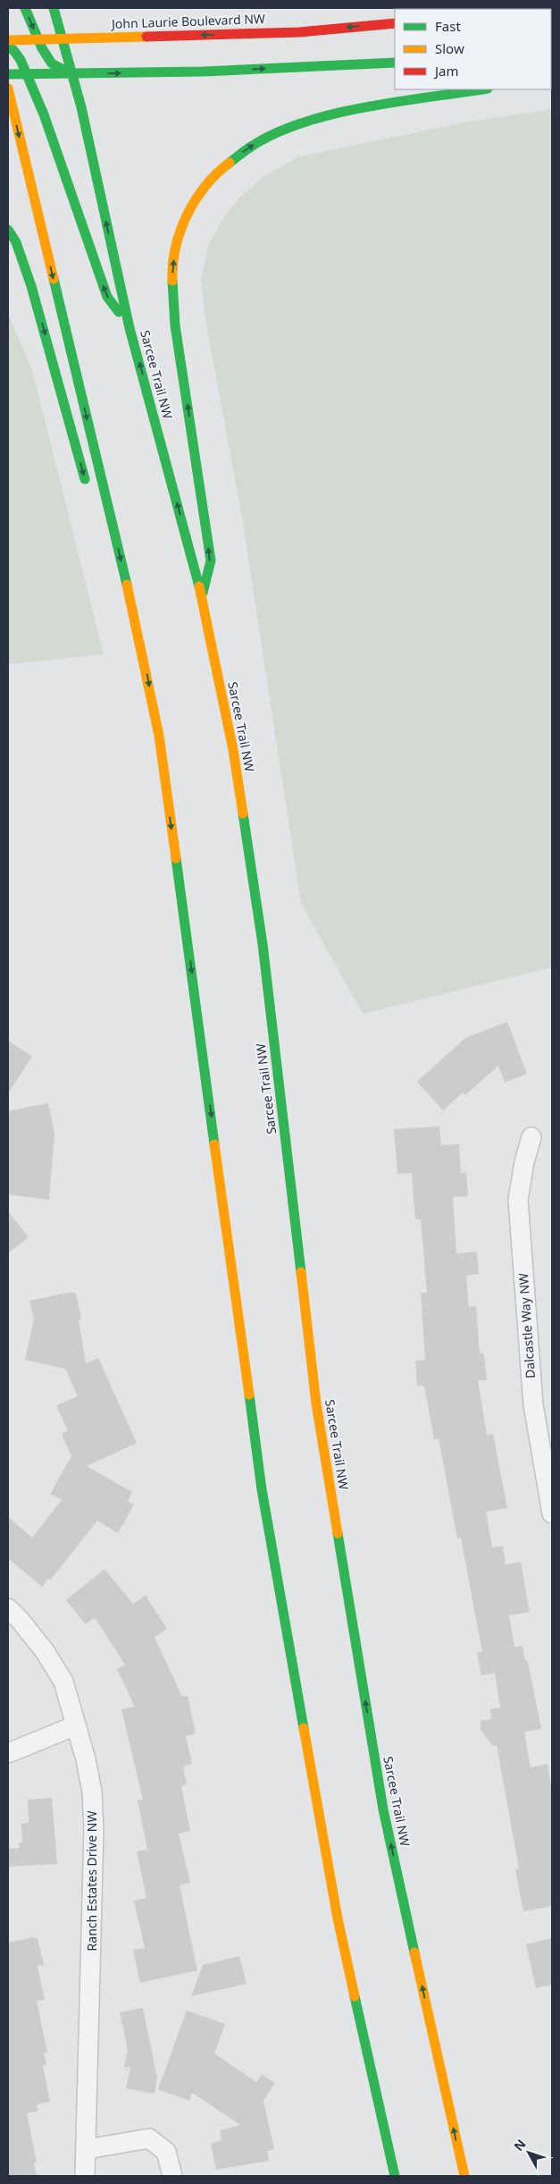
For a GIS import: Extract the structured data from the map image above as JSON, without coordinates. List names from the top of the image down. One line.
{"streets":{"main road":["John Laurie Boulevard NW","Sarcee Trail NW"],"street":["Dalcastle Way NW","Ranch Estates Drive NW"]},"crossings":[["John Laurie Boulevard NW","Sarcee Trail NW"]],"legend":["Fast","Slow","Jam"],"north":"top left"}
